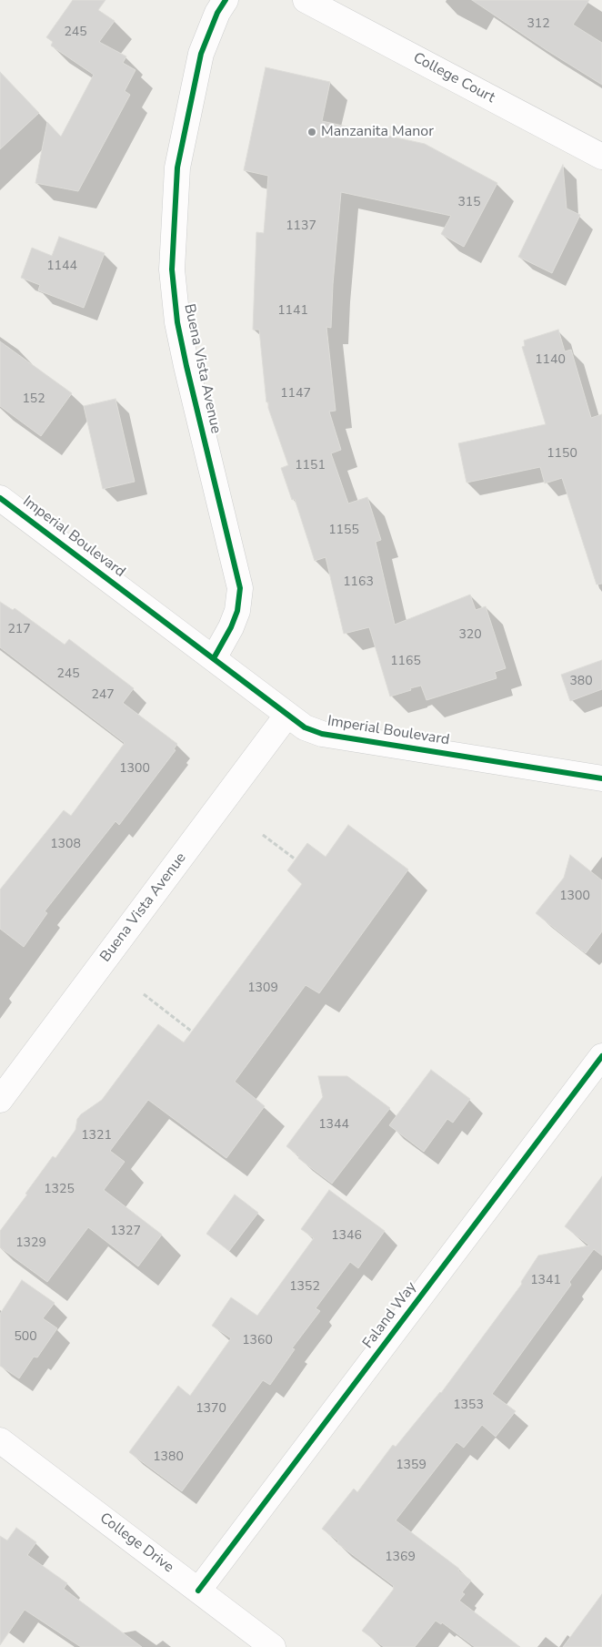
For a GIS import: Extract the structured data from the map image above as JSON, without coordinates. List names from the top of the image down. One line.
{"streets":{"street":["College Court","Buena Vista Avenue","Imperial Boulevard","Faland Way","College Drive"]},"crossings":[["Buena Vista Avenue","Imperial Boulevard"],["Faland Way","College Drive"]],"places":["Manzanita Manor"],"house_numbers":["312","245","315","1137","1144","1141","1140","1147","152","1150","1151","1155","1163","217","320","1165","245","380","247","1300","1308","1300","1309","1344","1321","1325","1327","1346","1329","1341","1352","500","1360","1353","1370","1380","1359","1369"]}
